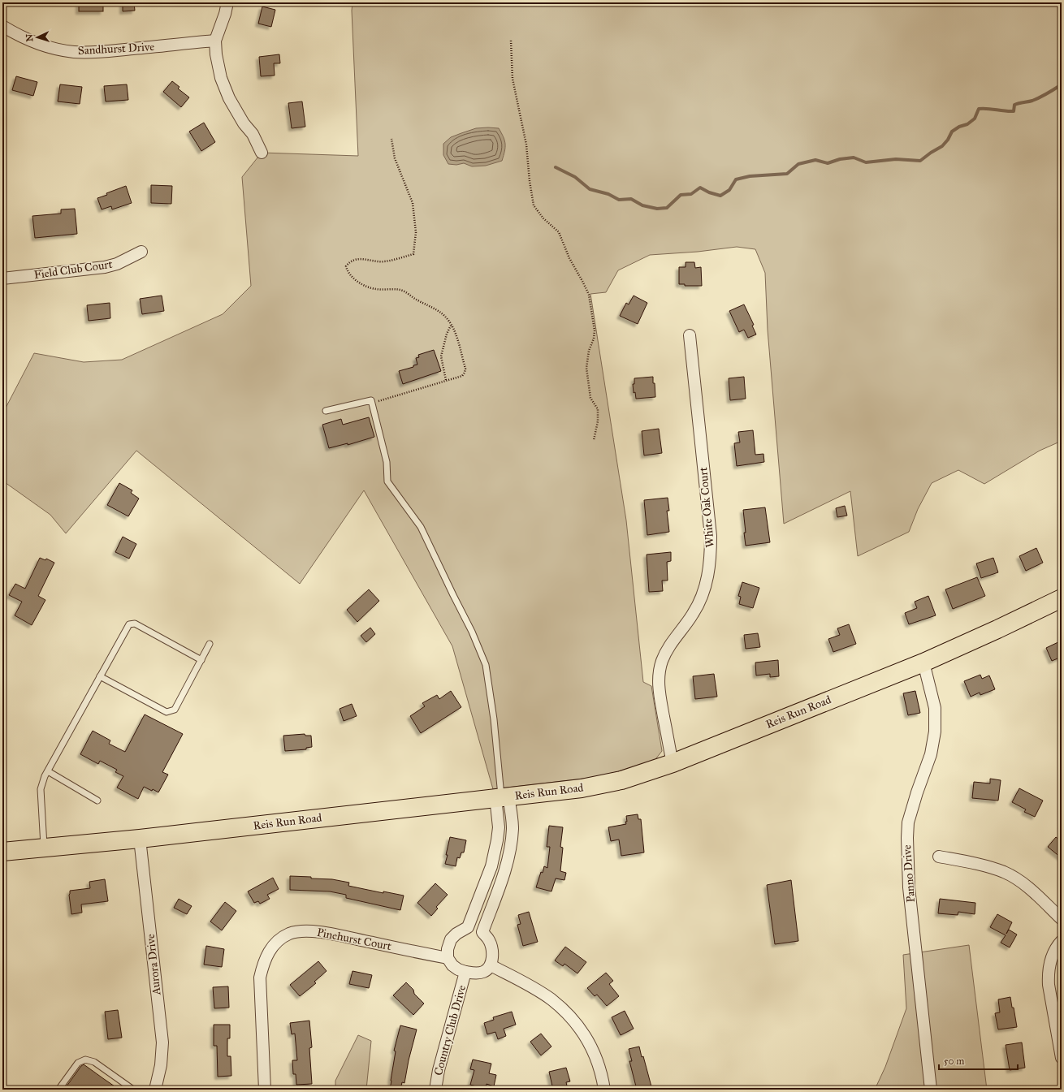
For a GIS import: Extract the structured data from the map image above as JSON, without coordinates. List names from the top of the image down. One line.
{"streets":{"main road":["Reis Run Road"],"street":["Sandhurst Drive","Field Club Court","White Oak Court","Panno Drive","Pinehurst Court","Aurora Drive","Country Club Drive"]},"crossings":[["White Oak Court","Reis Run Road"],["Reis Run Road","Panno Drive"],["Reis Run Road","Aurora Drive"],["Pinehurst Court","Country Club Drive"]],"scale_bar":"50 m","north":"left"}
